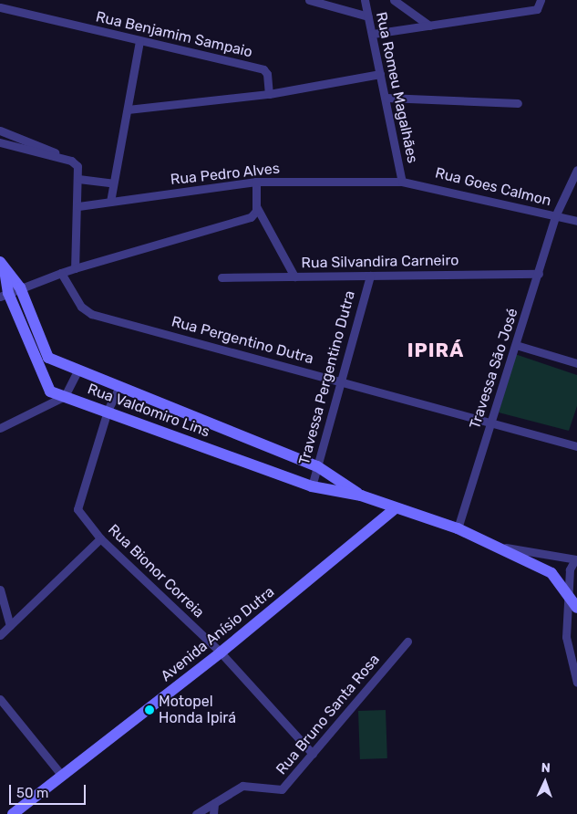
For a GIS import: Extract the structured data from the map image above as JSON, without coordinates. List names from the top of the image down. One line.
{"streets":{"street":["Rua Benjamim Sampaio","Rua Romeu Magalhães","Rua Pedro Alves","Rua Goes Calmon","Rua Silvandira Carneiro","Rua Pergentino Dutra","Travessa São José","Travessa Pergentino Dutra","Rua Valdomiro Lins","Rua Bionor Correia","Avenida Anísio Dutra","Rua Bruno Santa Rosa"]},"crossings":[["Rua Romeu Magalhães","Rua Pedro Alves"],["Rua Romeu Magalhães","Rua Goes Calmon"],["Rua Pedro Alves","Rua Goes Calmon"],["Rua Goes Calmon","Travessa São José"],["Rua Silvandira Carneiro","Travessa São José"],["Rua Silvandira Carneiro","Travessa Pergentino Dutra"],["Rua Pergentino Dutra","Travessa São José"],["Rua Pergentino Dutra","Travessa Pergentino Dutra"],["Travessa São José","Rua Valdomiro Lins"],["Travessa Pergentino Dutra","Rua Valdomiro Lins"],["Rua Valdomiro Lins","Rua Bionor Correia"],["Rua Valdomiro Lins","Avenida Anísio Dutra"],["Rua Bionor Correia","Avenida Anísio Dutra"],["Rua Bionor Correia","Rua Bruno Santa Rosa"]],"districts":["IPIRÁ"],"places":["Motopel Honda Ipirá"],"scale_bar":"50 m","north":"top"}
